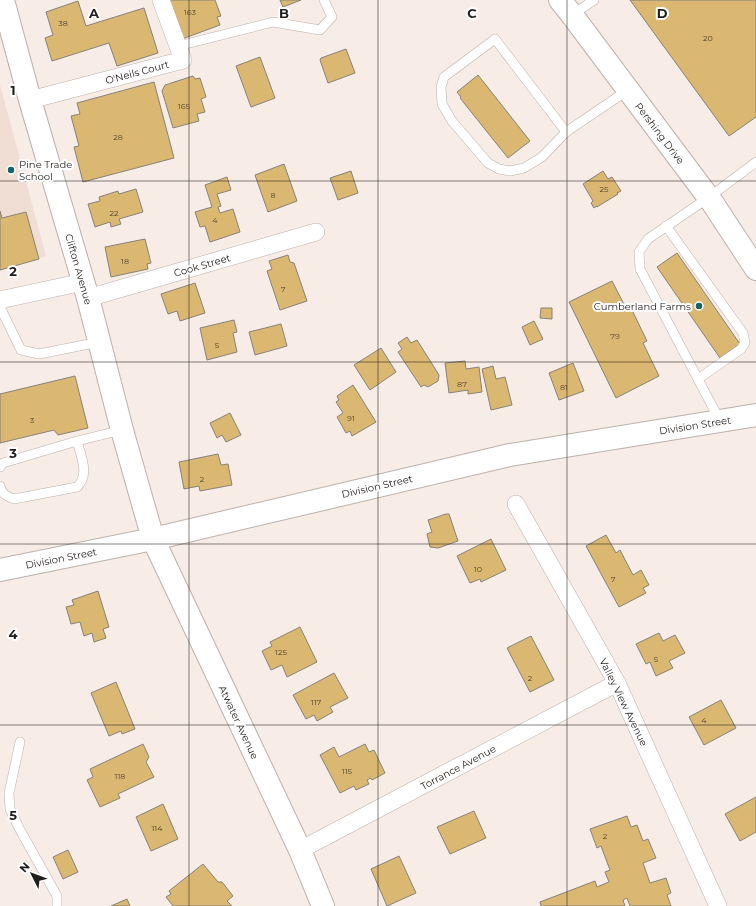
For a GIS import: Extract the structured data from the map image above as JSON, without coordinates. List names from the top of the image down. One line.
{"streets":{"main road":["Pershing Drive","Clifton Avenue","Division Street","Atwater Avenue"],"street":["O'Neils Court","Cook Street","Valley View Avenue","Torrance Avenue"]},"crossings":[["O'Neils Court","Clifton Avenue"],["Cook Street","Clifton Avenue"],["Clifton Avenue","Division Street"],["Clifton Avenue","Atwater Avenue"],["Division Street","Atwater Avenue"],["Valley View Avenue","Torrance Avenue"],["Atwater Avenue","Torrance Avenue"]],"places":["Pine Trade School","Cumberland Farms"],"house_numbers":["163","38","20","165","28","25","8","22","4","18","7","79","5","87","81","91","3","2","10","7","125","5","2","117","4","115","118","114","2"],"north":"top left","grid":{"columns":["A","B","C","D"],"rows":["1","2","3","4","5"]}}
